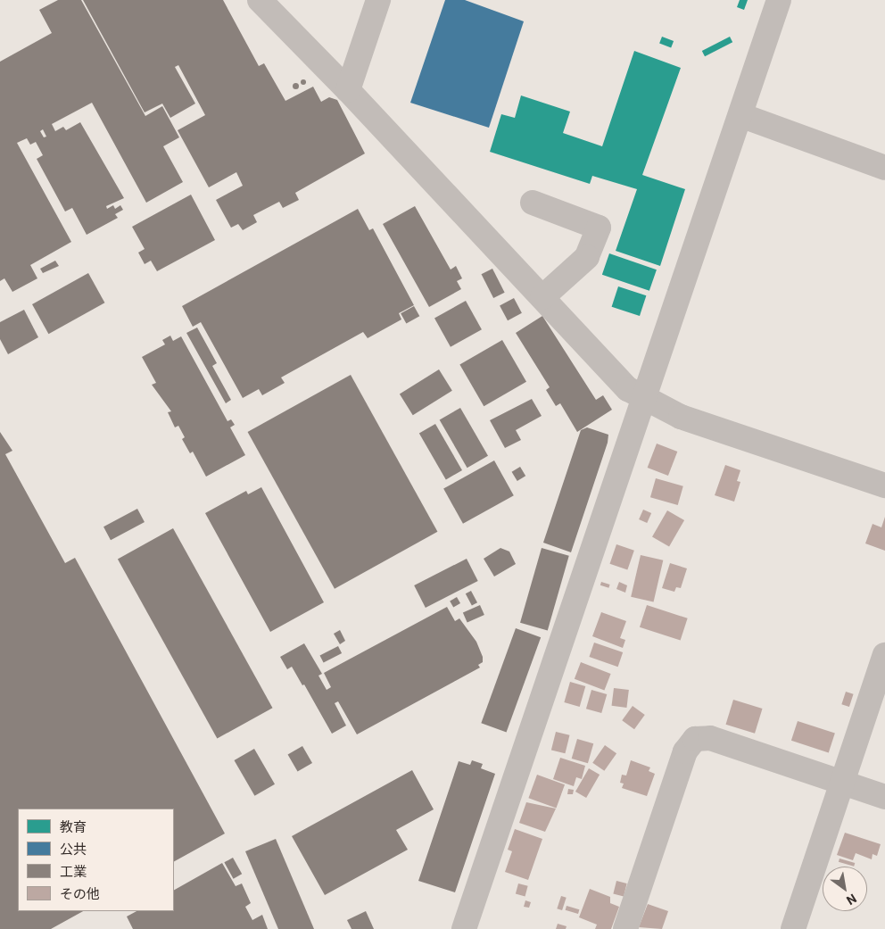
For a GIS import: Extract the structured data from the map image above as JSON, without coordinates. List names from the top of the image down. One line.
{"legend":["教育","公共","工業","その他"],"north":"bottom right"}
